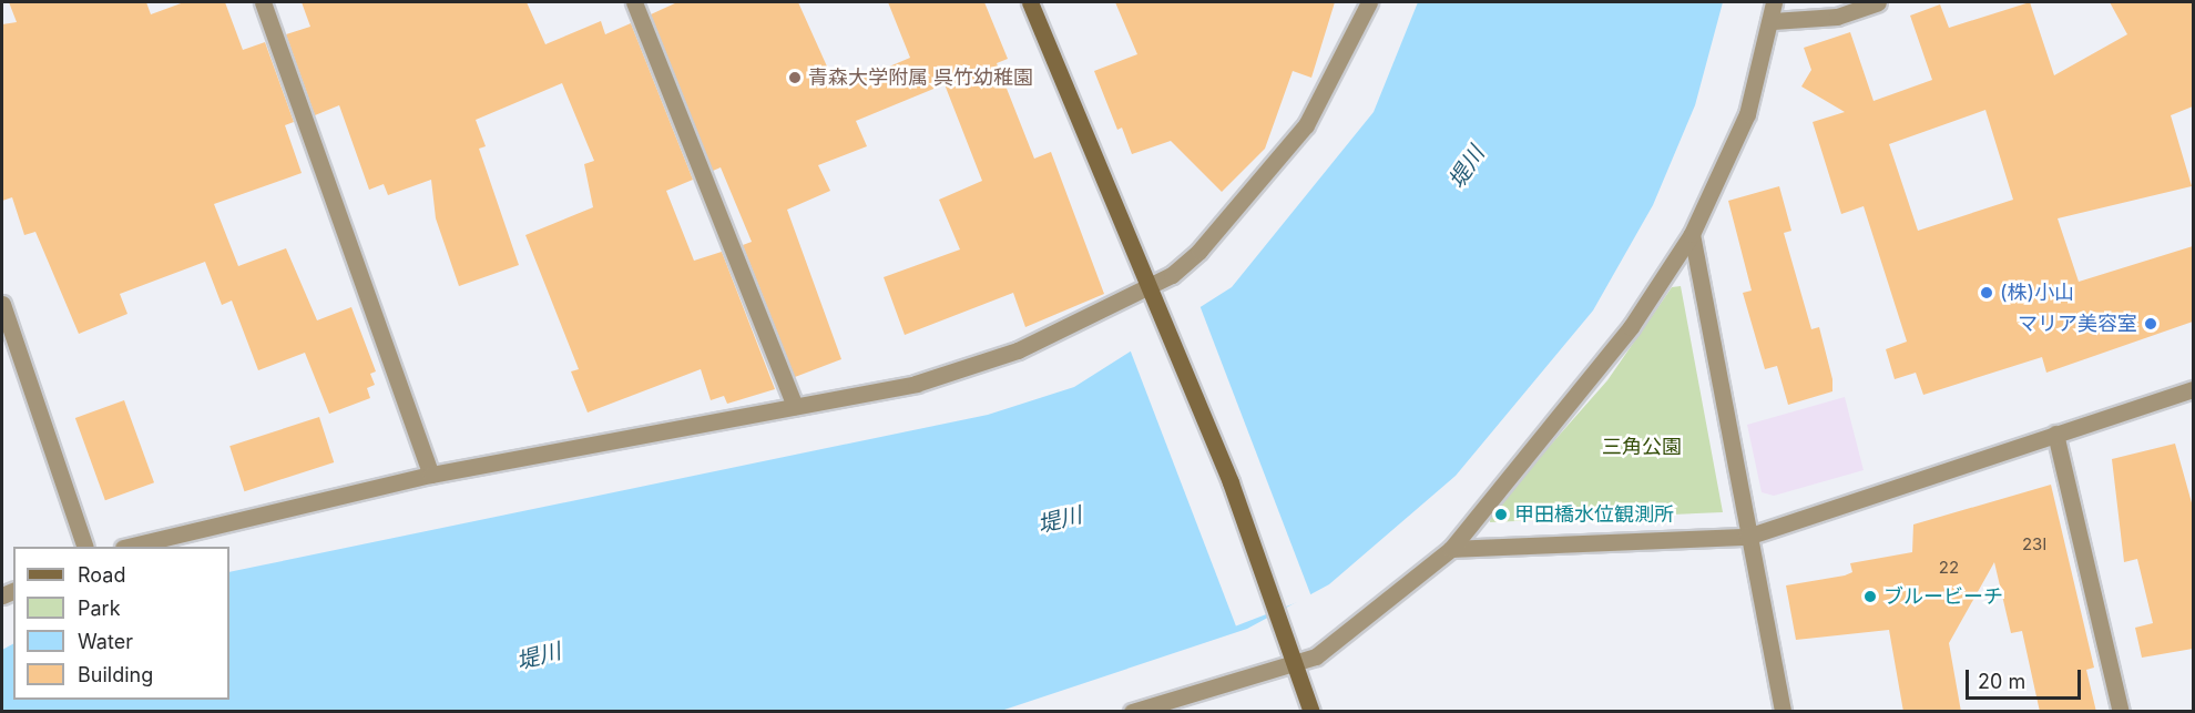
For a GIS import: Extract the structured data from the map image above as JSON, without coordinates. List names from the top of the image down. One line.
{"water":["堤川"],"parks":["三角公園"],"places":["青森大学附属 呉竹幼稚園","(株)小山","マリア美容室","甲田橋水位観測所","ブルービーチ"],"house_numbers":["23l","22"],"legend":["Road","Park","Water","Building"],"scale_bar":"20 m"}
